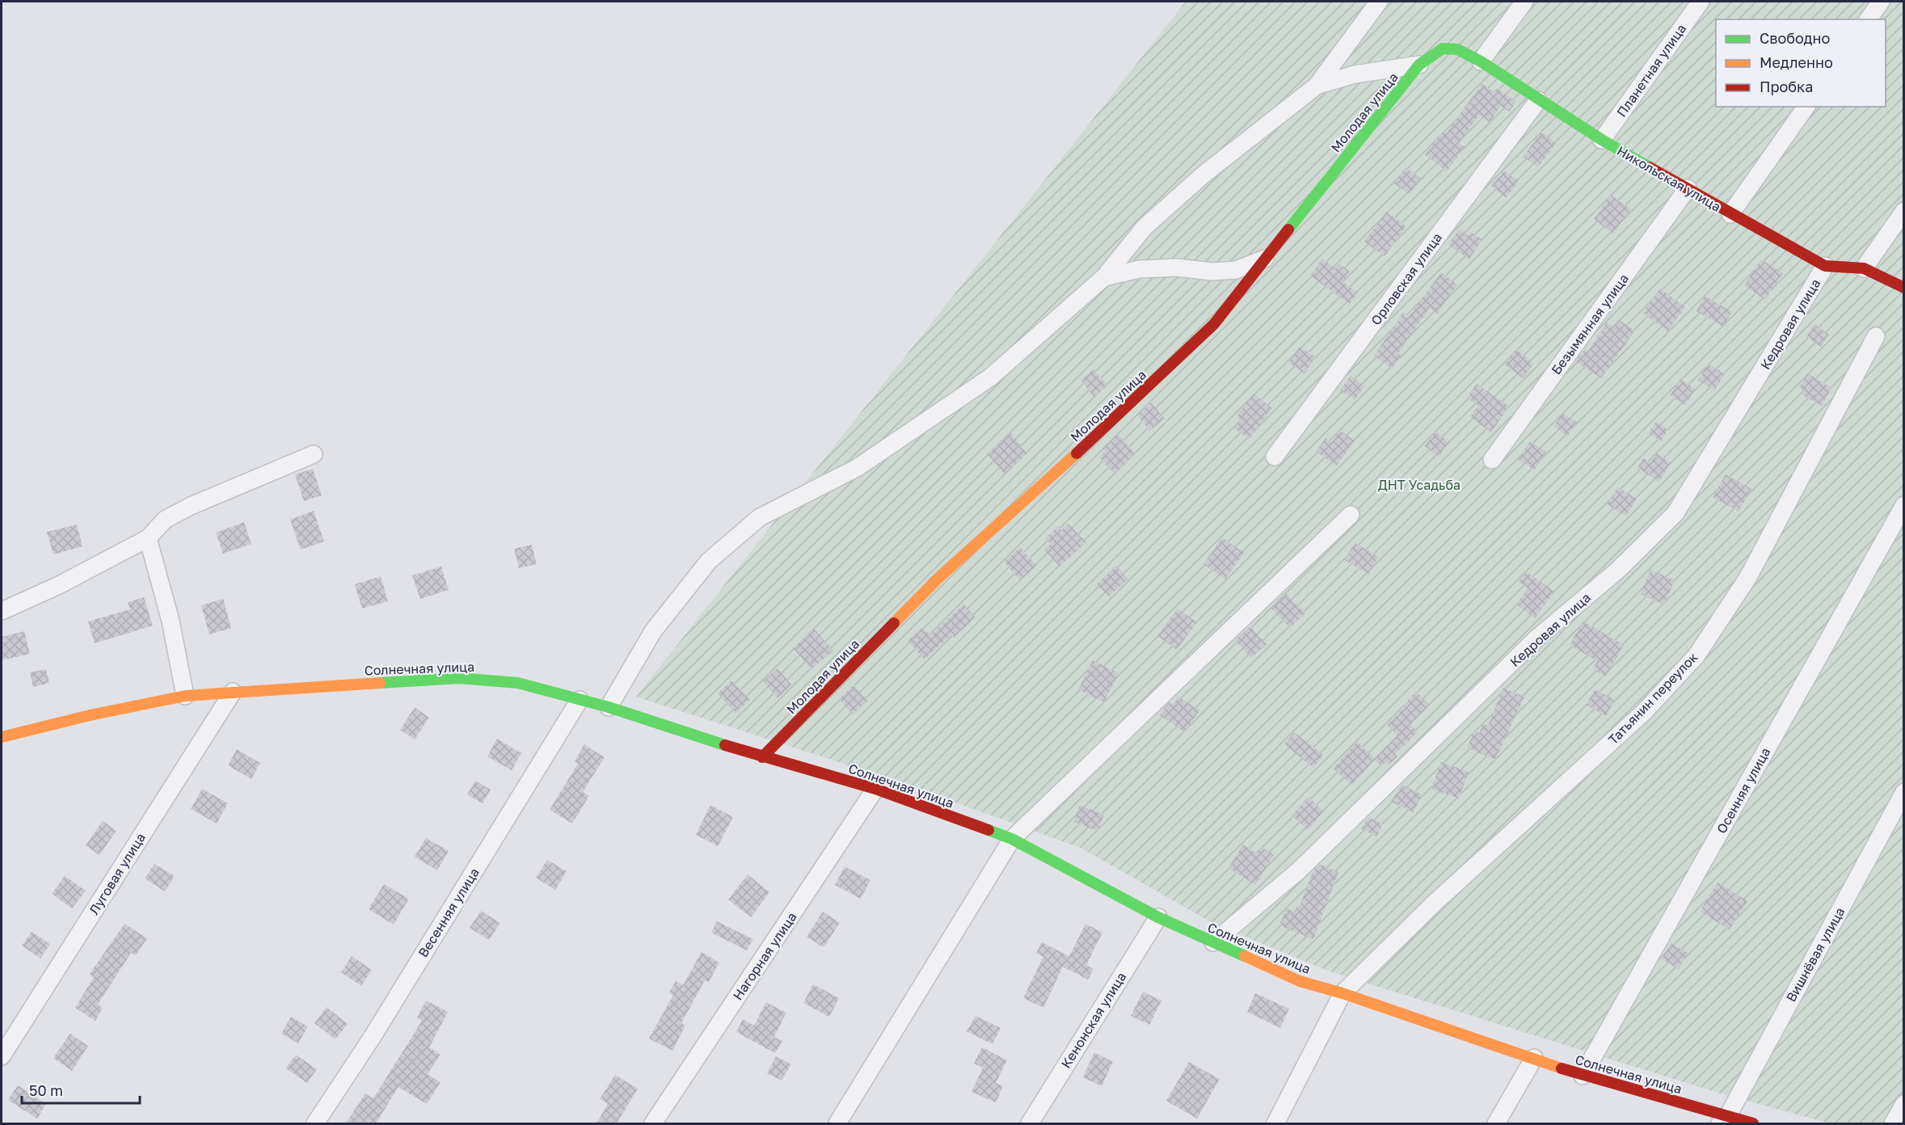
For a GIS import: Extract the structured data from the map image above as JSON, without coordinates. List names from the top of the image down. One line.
{"streets":{"street":["Планетная улица","Молодая улица","Никольская улица","Орловская улица","Безымянная улица","Кедровая улица","Солнечная улица","Татьянин переулок","Осенняя улица","Луговая улица","Весенняя улица","Вишнёвая улица","Нагорная улица","Кенонская улица"]},"crossings":[["Планетная улица","Никольская улица"],["Молодая улица","Никольская улица"],["Молодая улица","Солнечная улица"],["Никольская улица","Орловская улица"],["Никольская улица","Безымянная улица"],["Никольская улица","Кедровая улица"],["Кедровая улица","Солнечная улица"],["Солнечная улица","Татьянин переулок"],["Солнечная улица","Осенняя улица"],["Солнечная улица","Луговая улица"],["Солнечная улица","Весенняя улица"],["Солнечная улица","Вишнёвая улица"],["Солнечная улица","Нагорная улица"],["Солнечная улица","Кенонская улица"]],"parks":["ДНТ Усадьба"],"legend":["Свободно","Медленно","Пробка"],"scale_bar":"50 m"}
